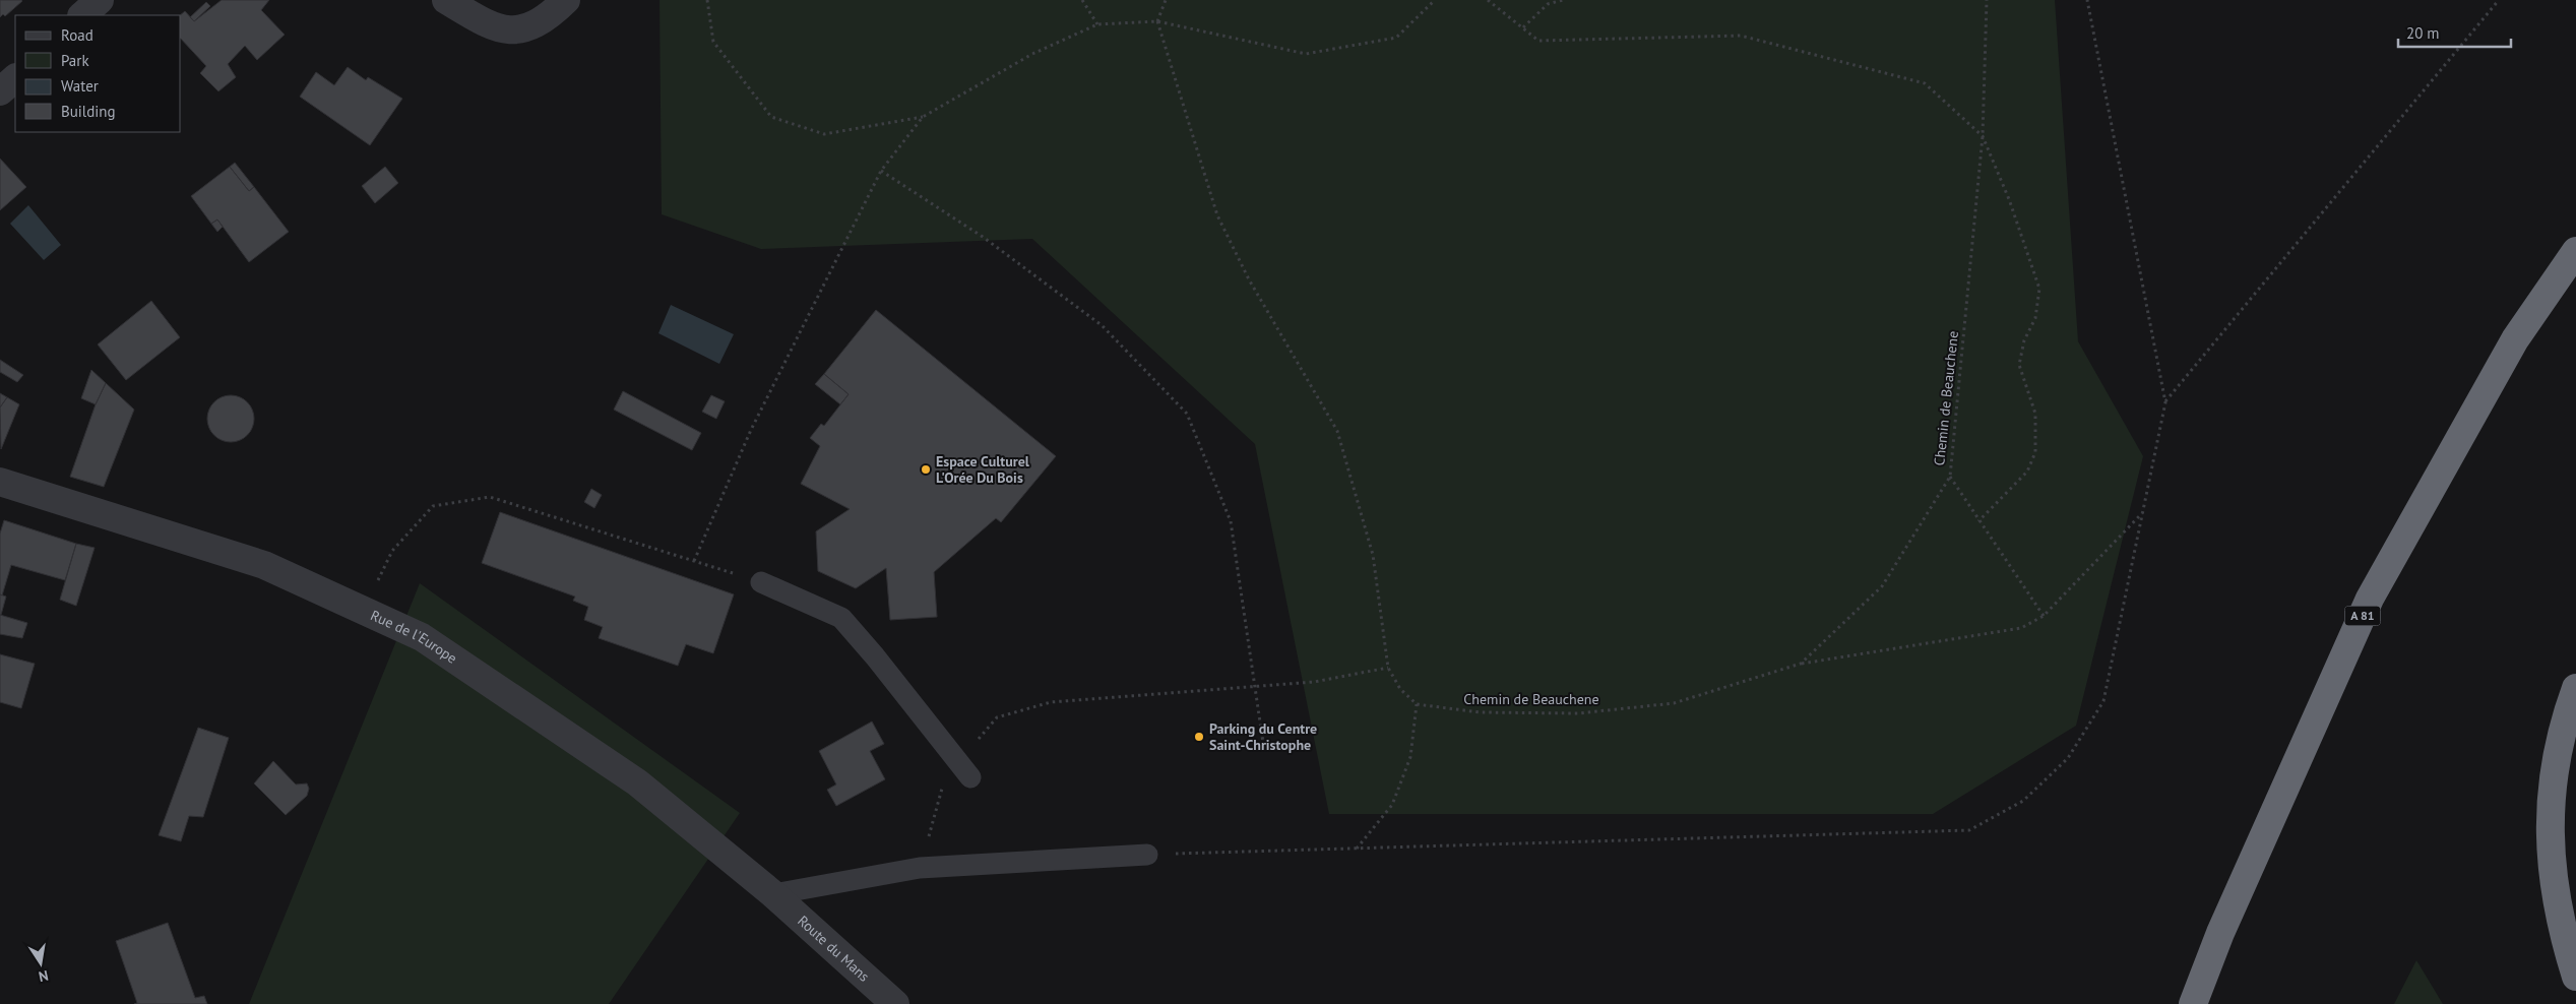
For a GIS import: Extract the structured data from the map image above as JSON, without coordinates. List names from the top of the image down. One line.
{"streets":{"highway":["A 81"],"street":["Rue de l'Europe","Route du Mans"],"path":["Chemin de Beauchene"]},"crossings":[["Rue de l'Europe","Route du Mans"]],"places":["Espace Culturel L'Orée Du Bois","Parking du Centre Saint-Christophe"],"legend":["Road","Park","Water","Building"],"scale_bar":"20 m","north":"bottom"}
